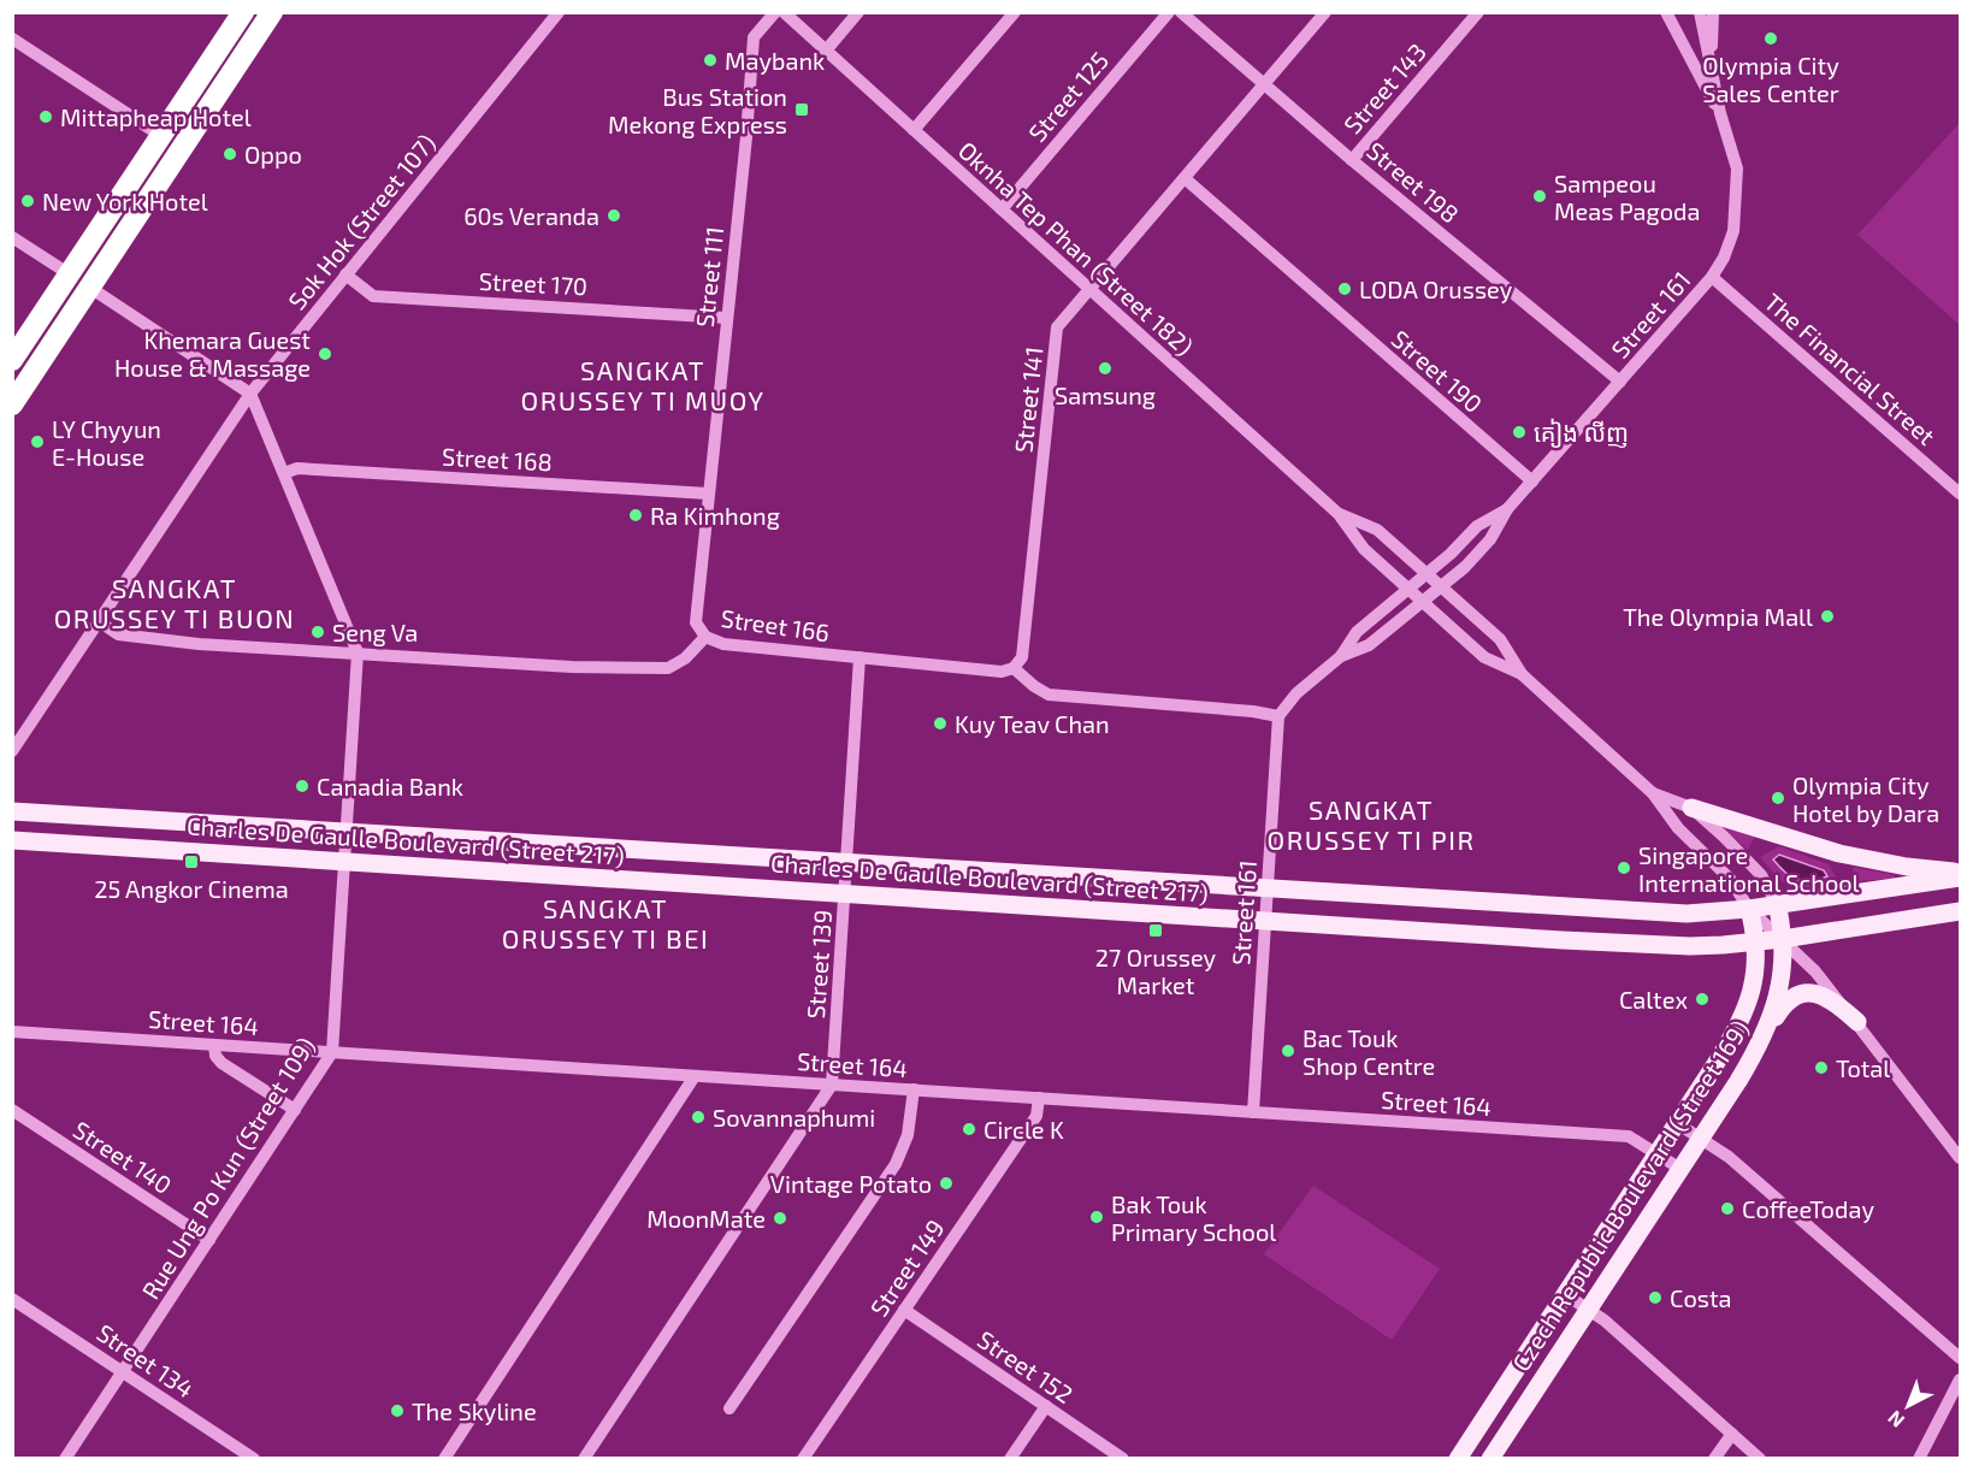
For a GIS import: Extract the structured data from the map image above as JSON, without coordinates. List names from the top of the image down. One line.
{"streets":{"main road":["Charles De Gaulle Boulevard (Street 217)","Czech Republic Boulevard (Street 169)"],"street":["Street 143","Street 125","Street 198","Sok Hok (Street 107)","Oknha Tep Phan (Street 182)","Street 111","Street 170","Street 161","The Financial Street","Street 190","Street 141","Street 168","Street 166","Street 139","Street 164","Street 140","Rue Ung Po Kun (Street 109)","Street 149","Street 134","Street 152"]},"crossings":[["Street 143","Street 198"],["Street 125","Oknha Tep Phan (Street 182)"],["Street 198","Street 161"],["Street 198","Street 141"],["Sok Hok (Street 107)","Street 170"],["Sok Hok (Street 107)","Street 166"],["Sok Hok (Street 107)","Rue Ung Po Kun (Street 109)"],["Oknha Tep Phan (Street 182)","Street 161"],["Oknha Tep Phan (Street 182)","Street 141"],["Oknha Tep Phan (Street 182)","Charles De Gaulle Boulevard (Street 217)"],["Oknha Tep Phan (Street 182)","Czech Republic Boulevard (Street 169)"],["Street 111","Street 170"],["Street 111","Street 168"],["Street 111","Street 166"],["Street 161","The Financial Street"],["Street 161","Street 190"],["Street 161","Charles De Gaulle Boulevard (Street 217)"],["Street 161","Street 164"],["Street 190","Street 141"],["Street 141","Street 166"],["Street 168","Rue Ung Po Kun (Street 109)"],["Street 166","Street 139"],["Street 166","Rue Ung Po Kun (Street 109)"],["Charles De Gaulle Boulevard (Street 217)","Street 139"],["Charles De Gaulle Boulevard (Street 217)","Rue Ung Po Kun (Street 109)"],["Charles De Gaulle Boulevard (Street 217)","Czech Republic Boulevard (Street 169)"],["Street 139","Street 164"],["Street 164","Rue Ung Po Kun (Street 109)"],["Street 164","Czech Republic Boulevard (Street 169)"],["Street 164","Street 149"],["Street 140","Rue Ung Po Kun (Street 109)"],["Rue Ung Po Kun (Street 109)","Street 134"],["Street 149","Street 152"]],"districts":["SANGKAT ORUSSEY TI MUOY","SANGKAT ORUSSEY TI BUON","SANGKAT ORUSSEY TI PIR","SANGKAT ORUSSEY TI BEI"],"places":{"other":["Olympia City Sales Center","Maybank","Mittapheap Hotel","Oppo","Sampeou Meas Pagoda","New York Hotel","60s Veranda","LODA Orussey","Khemara Guest House & Massage","Samsung","គៀង លីញ","LY Chyyun E-House","Ra Kimhong","The Olympia Mall","Seng Va","Kuy Teav Chan","Canadia Bank","Olympia City Hotel by Dara","Singapore International School","Caltex","Bac Touk Shop Centre","Total","Sovannaphumi","Circle K","Vintage Potato","CoffeeToday","Bak Touk Primary School","MoonMate","Costa","The Skyline"],"transit":["Bus Station Mekong Express","25 Angkor Cinema","27 Orussey Market"]},"north":"bottom left"}
